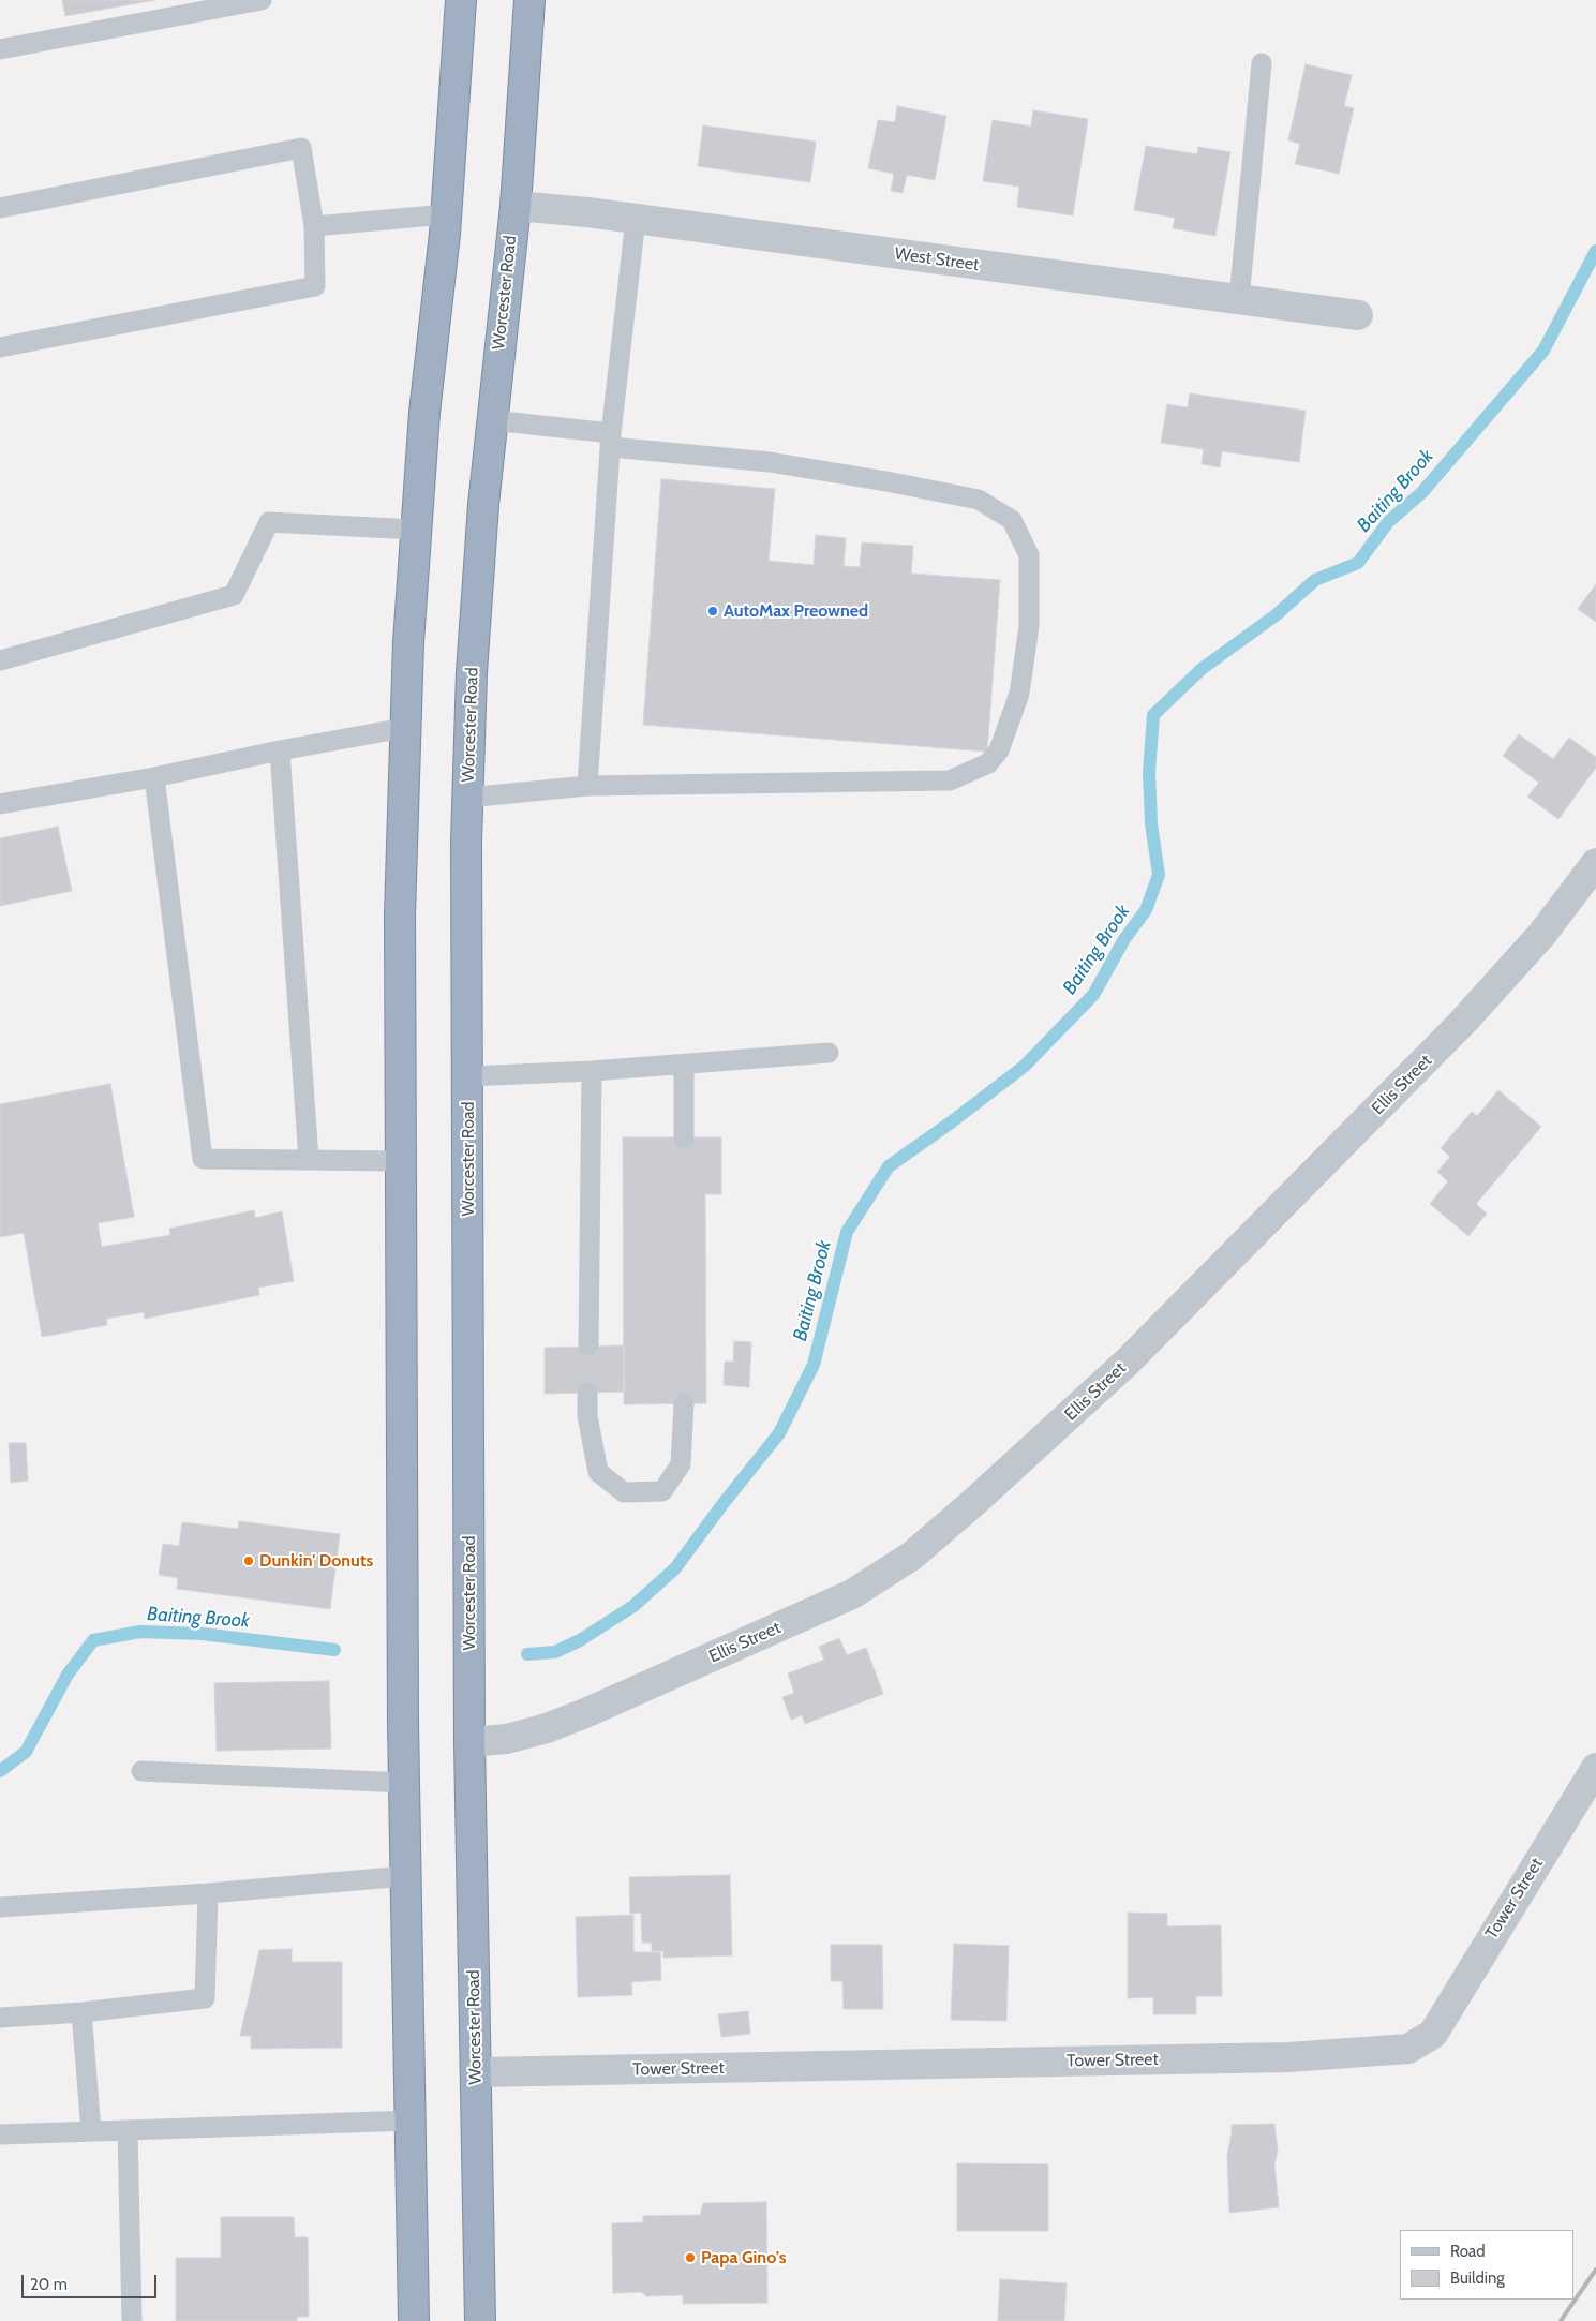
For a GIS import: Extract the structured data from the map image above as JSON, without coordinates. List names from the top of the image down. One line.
{"streets":{"highway":["Worcester Road"],"street":["West Street","Ellis Street","Tower Street"]},"crossings":[["West Street","Worcester Road"],["Worcester Road","Ellis Street"],["Worcester Road","Tower Street"]],"water":["Baiting Brook"],"places":["AutoMax Preowned","Dunkin' Donuts","Papa Gino's"],"legend":["Road","Building"],"scale_bar":"20 m"}
